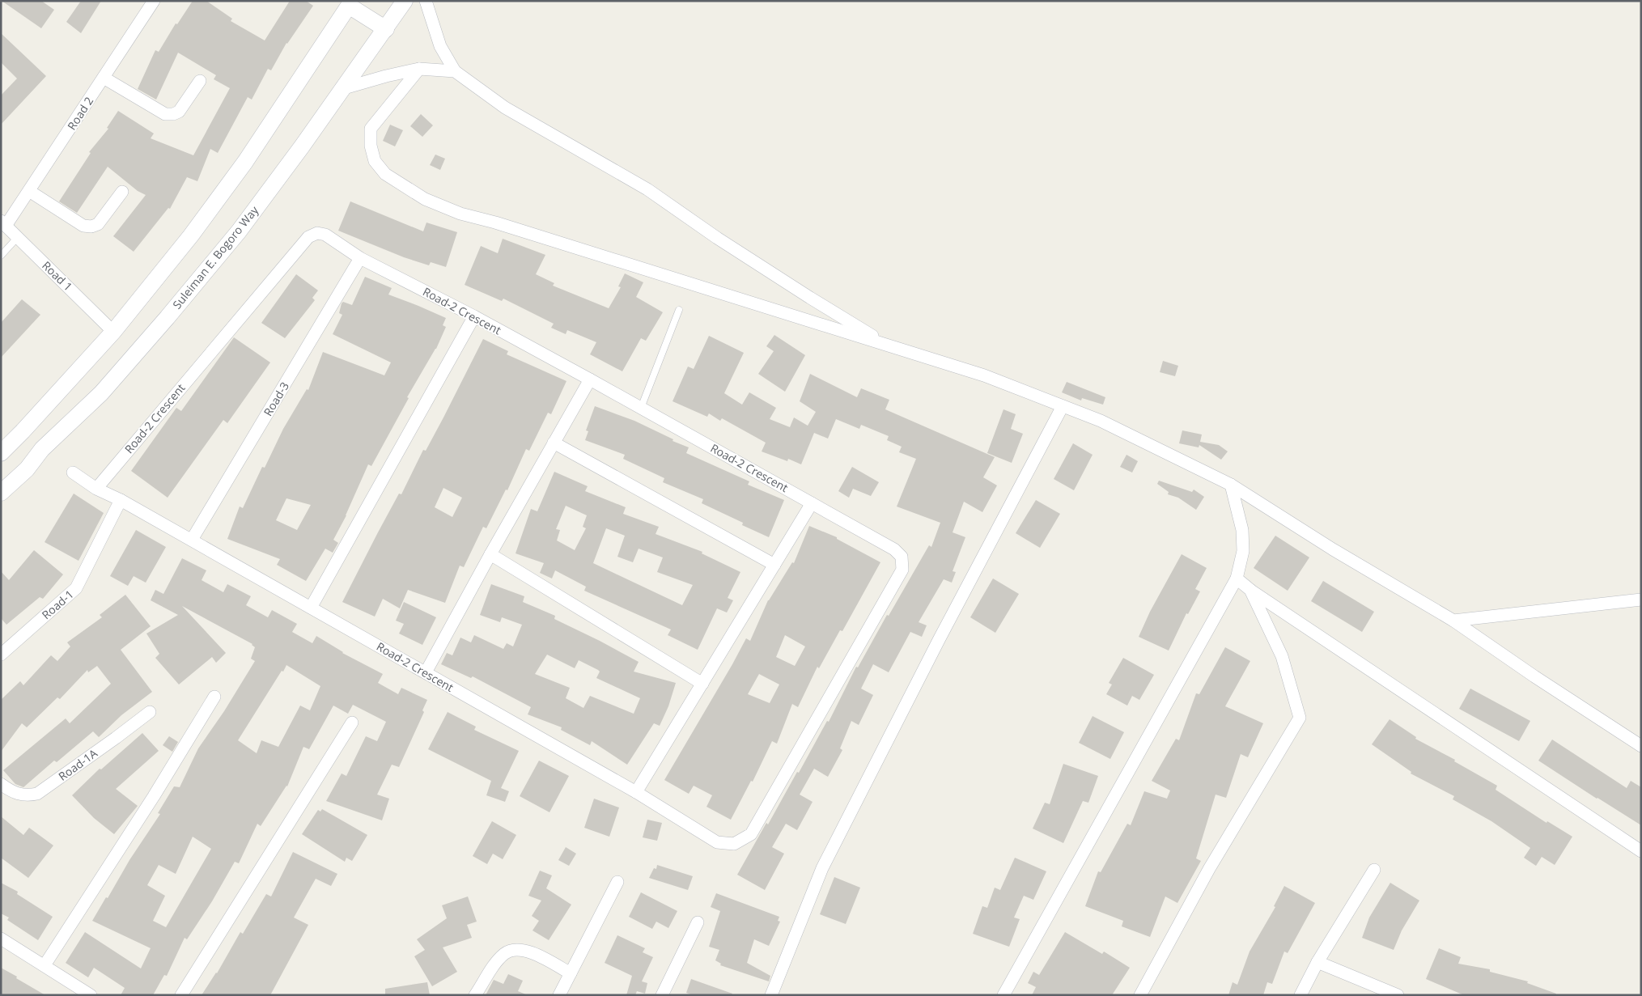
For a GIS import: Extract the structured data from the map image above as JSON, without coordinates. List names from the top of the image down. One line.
{"streets":{"main road":["Suleiman E. Bogoro Way"],"street":["Road 2","Road 1","Road-2 Crescent","Road-3","Road-1","Road-1A"]},"crossings":[["Road 2","Road 1"],["Road-2 Crescent","Road-3"],["Road-2 Crescent","Road-1"]]}
